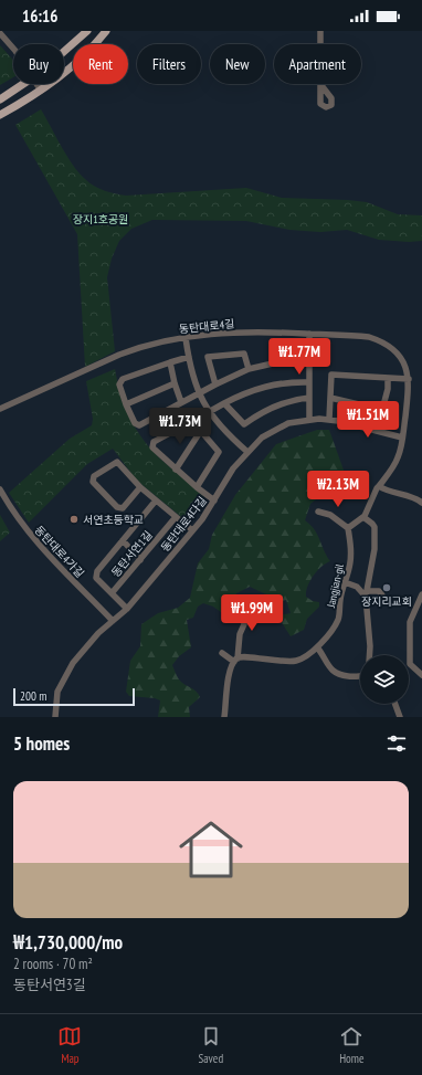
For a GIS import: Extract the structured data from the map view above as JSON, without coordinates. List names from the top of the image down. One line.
{"streets":{"street":["동탄대로4길","동탄대로4다길","동탄대로4가길","동탄서연1길","Jangjian-gil"]},"crossings":[["동탄대로4길","동탄대로4다길"],["동탄대로4다길","동탄대로4가길"]],"parks":["장지1호공원"],"places":["서연초등학교","장지리교회"],"scale_bar":"200 m","page":{"status":"16:16","chip":["Buy","Rent","Filters","New","Apartment"],"price":["₩1.77M","₩1.51M","₩1.73M","₩2.13M","₩1.99M"],"scale":"200 m","heading":"5 homes","list":[{"name":"₩1,730,000/mo","note":"2 rooms · 70 m² · 동탄서연3길"}],"tabs":["Map","Saved","Home"]}}
